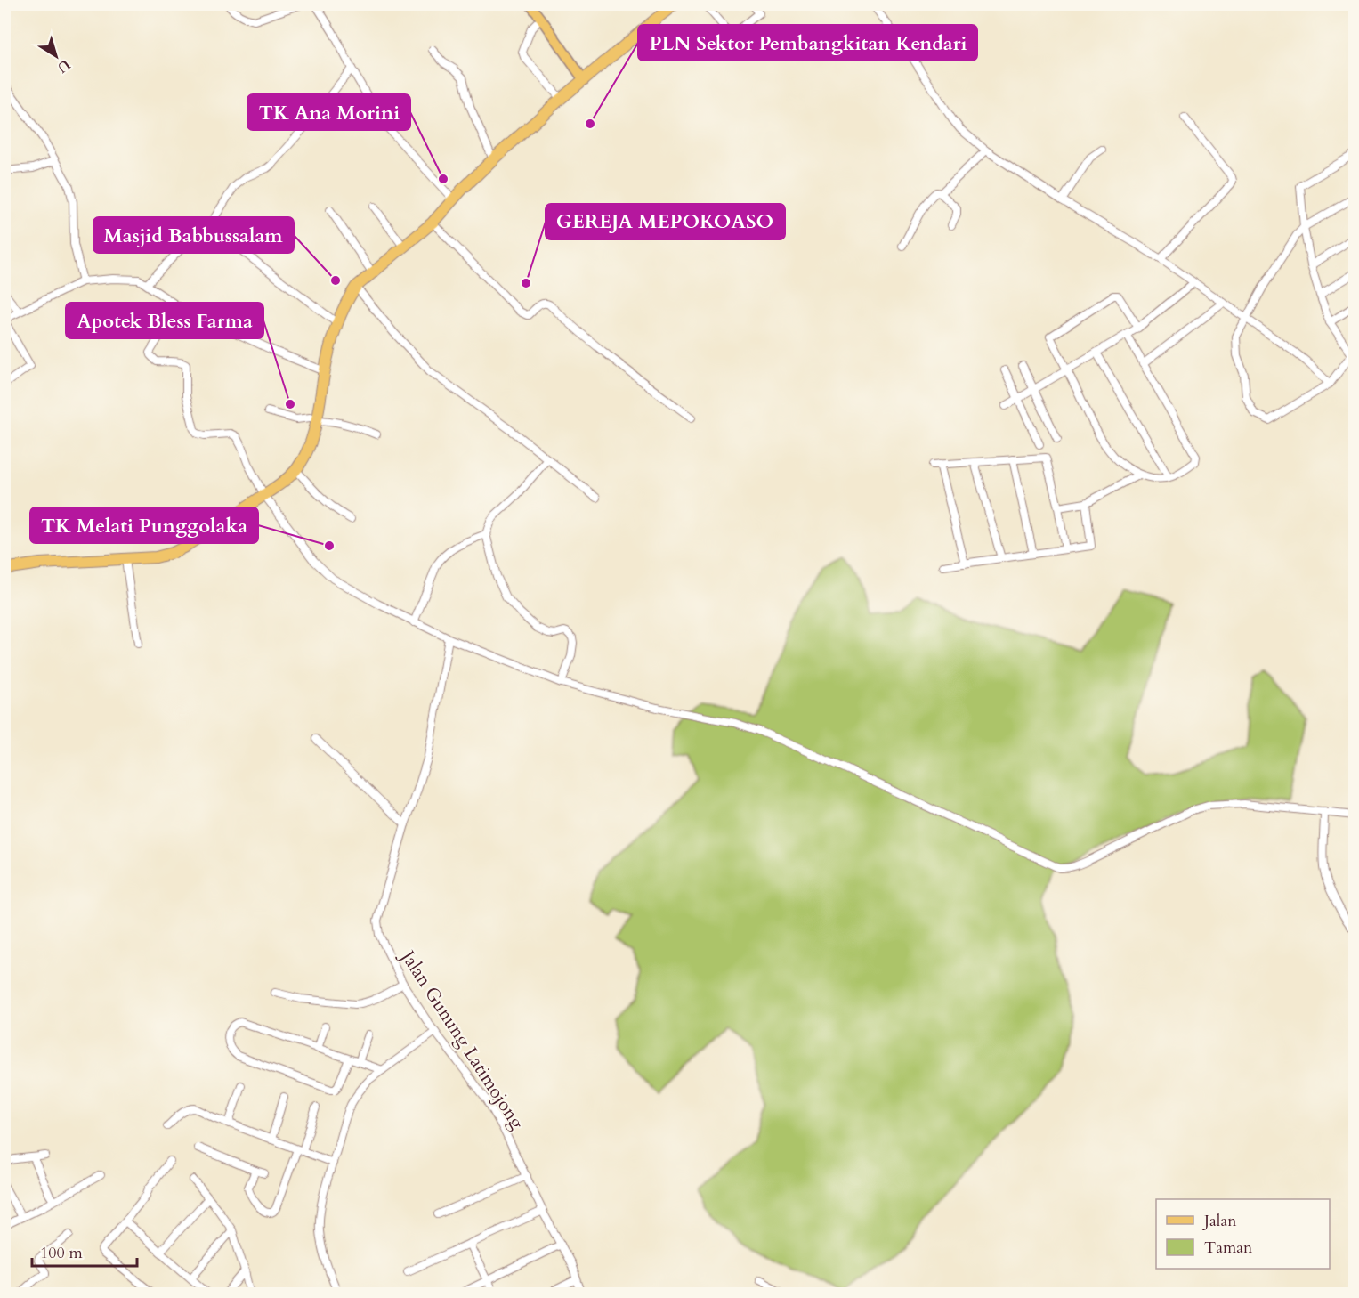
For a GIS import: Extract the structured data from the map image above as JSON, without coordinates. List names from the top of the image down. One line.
{"streets":{"street":["Jalan Gunung Latimojong"]},"places":["PLN Sektor Pembangkitan Kendari","TK Ana Morini","Masjid Babbussalam","GEREJA MEPOKOASO","Apotek Bless Farma","TK Melati Punggolaka"],"legend":["Jalan","Taman"],"scale_bar":"100 m","north":"bottom right"}
